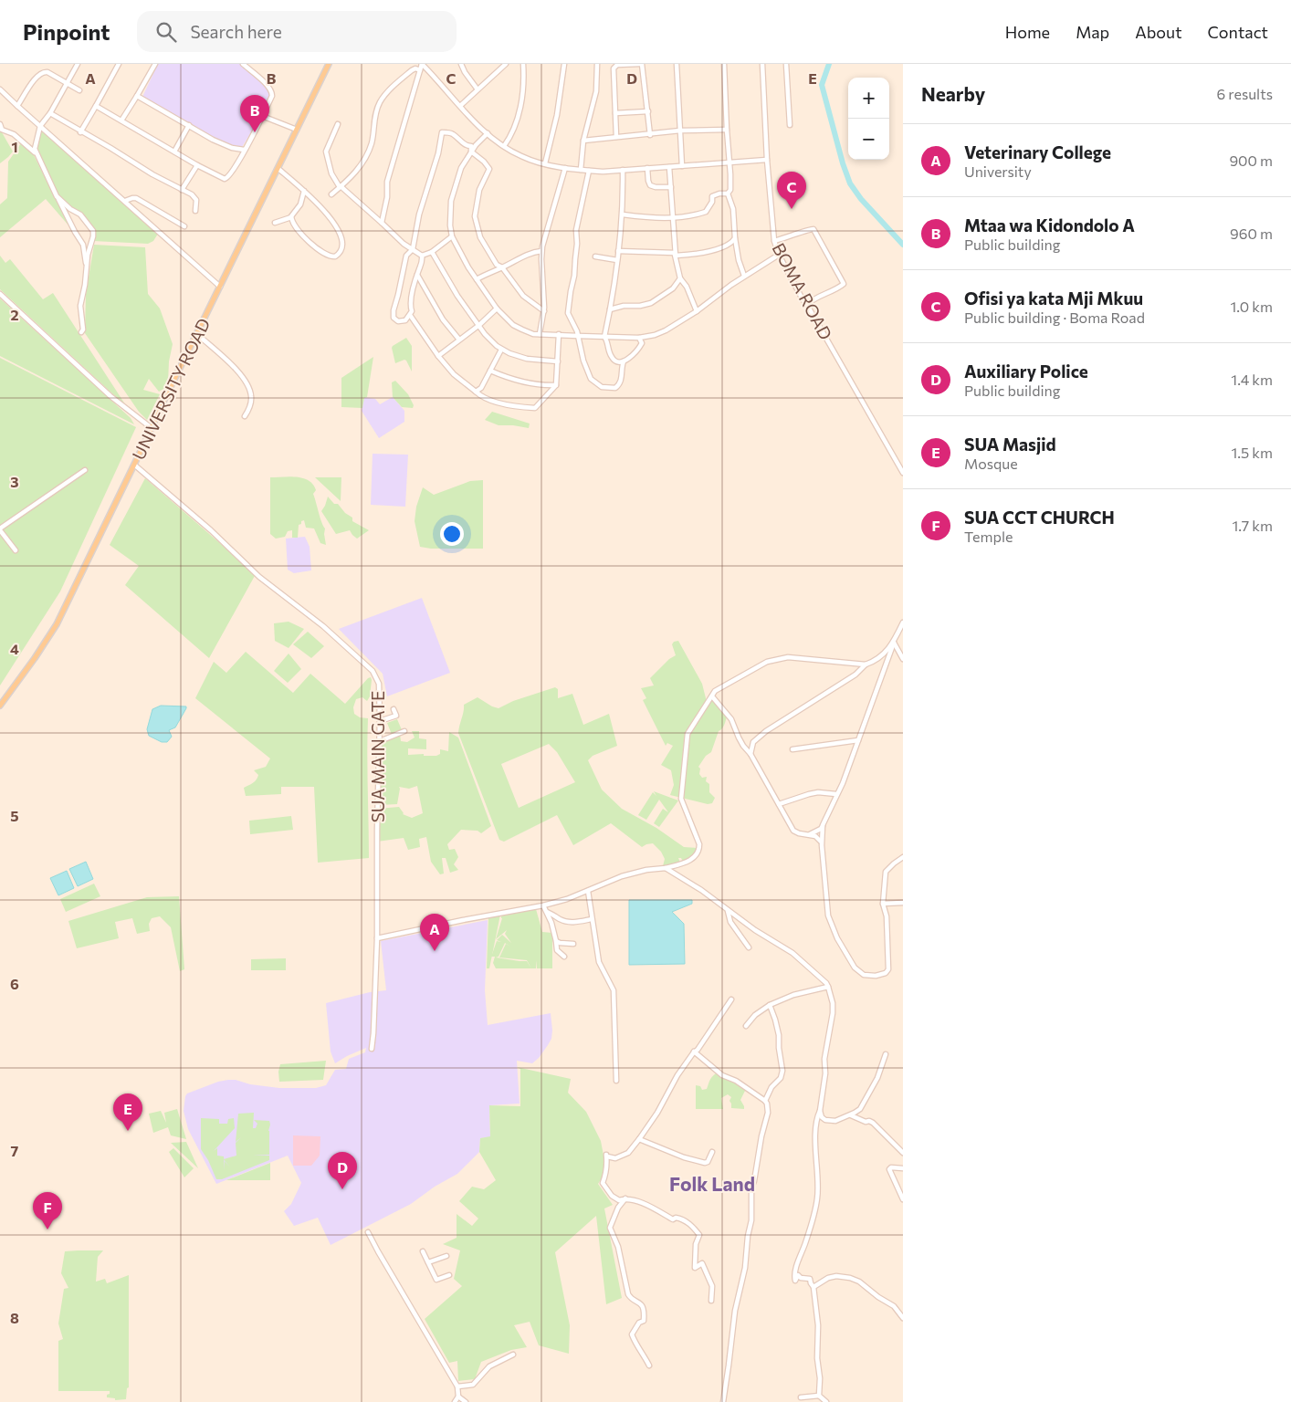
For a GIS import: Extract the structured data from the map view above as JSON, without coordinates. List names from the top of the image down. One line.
{"streets":{"main road":["UNIVERSITY ROAD"],"street":["BOMA ROAD","SUA MAIN GATE"]},"crossings":[["UNIVERSITY ROAD","SUA MAIN GATE"]],"districts":["Folk Land"],"page":{"header":"Pinpoint","search":"Search here","nav":["Home","Map","About","Contact"],"heading":["Nearby","6 results"],"map_buttons":["+","−"],"pins":["B","C","A","E","D","F"],"list":[{"mark":"A","name":"Veterinary College","note":"University","value":"900 m"},{"mark":"B","name":"Mtaa wa Kidondolo A","note":"Public building","value":"960 m"},{"mark":"C","name":"Ofisi ya kata Mji Mkuu","note":"Public building · Boma Road","value":"1.0 km"},{"mark":"D","name":"Auxiliary Police","note":"Public building","value":"1.4 km"},{"mark":"E","name":"SUA Masjid","note":"Mosque","value":"1.5 km"},{"mark":"F","name":"SUA CCT CHURCH","note":"Temple","value":"1.7 km"}]},"grid":{"columns":["A","B","C","D","E"],"rows":["1","2","3","4","5","6","7","8"]}}
